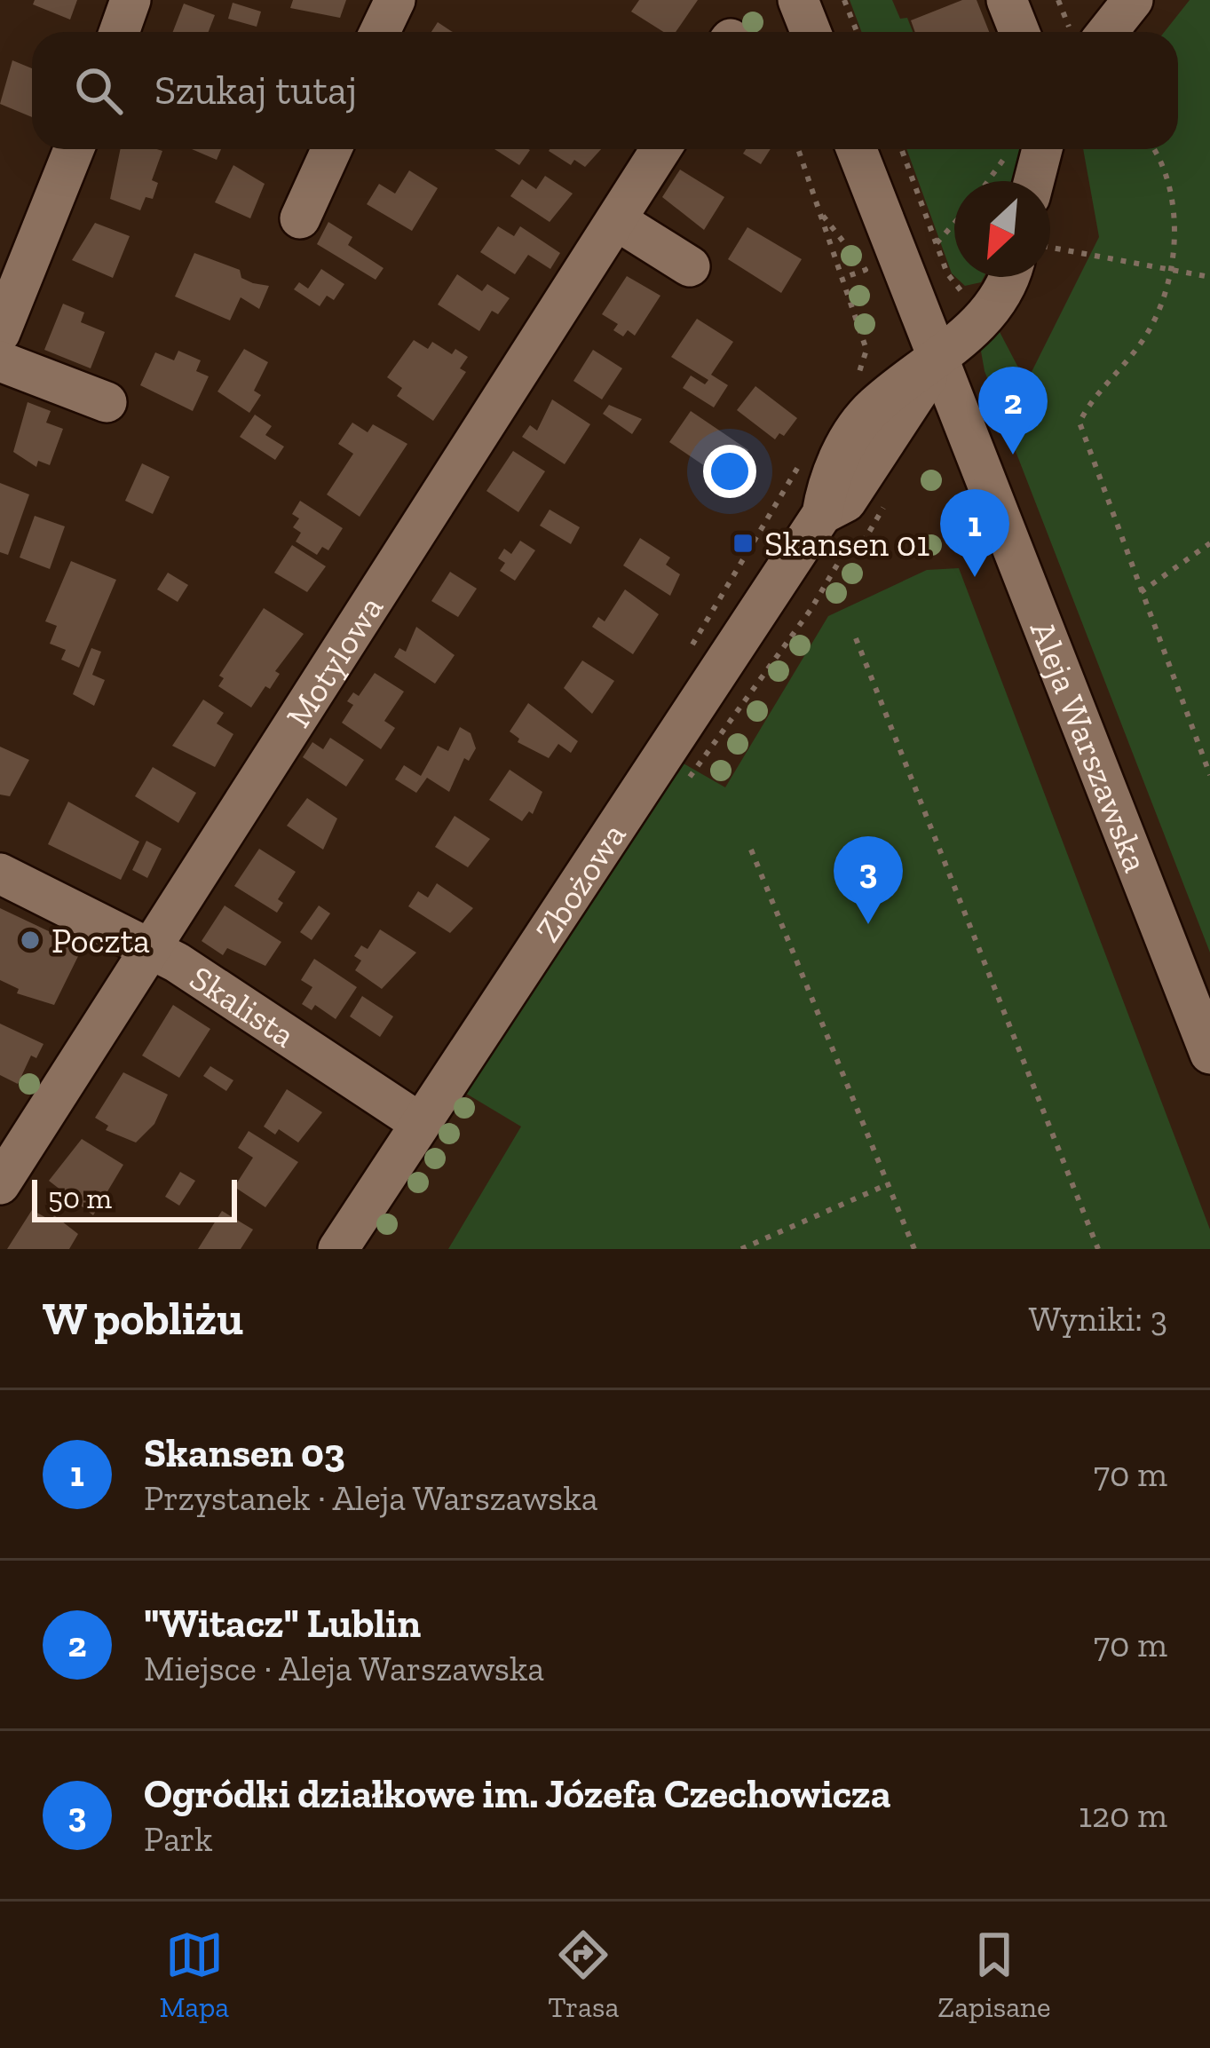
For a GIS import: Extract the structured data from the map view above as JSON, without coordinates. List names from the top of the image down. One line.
{"streets":{"street":["Motylowa","Aleja Warszawska","Zbożowa","Skalista"]},"crossings":[["Motylowa","Skalista"],["Aleja Warszawska","Zbożowa"],["Zbożowa","Skalista"]],"places":{"transit":["Skansen 01"],"other":["Poczta"]},"scale_bar":"50 m","north":"bottom left","page":{"search":"Szukaj tutaj","pins":["2","1","3"],"scale":"50 m","heading":["W pobliżu","Wyniki: 3"],"list":[{"mark":"1","name":"Skansen 03","note":"Przystanek · Aleja Warszawska","value":"70 m"},{"mark":"2","name":"\"Witacz\" Lublin","note":"Miejsce · Aleja Warszawska","value":"70 m"},{"mark":"3","name":"Ogródki działkowe im. Józefa Czechowicza","note":"Park","value":"120 m"}],"nav":["Mapa","Trasa","Zapisane"]}}
